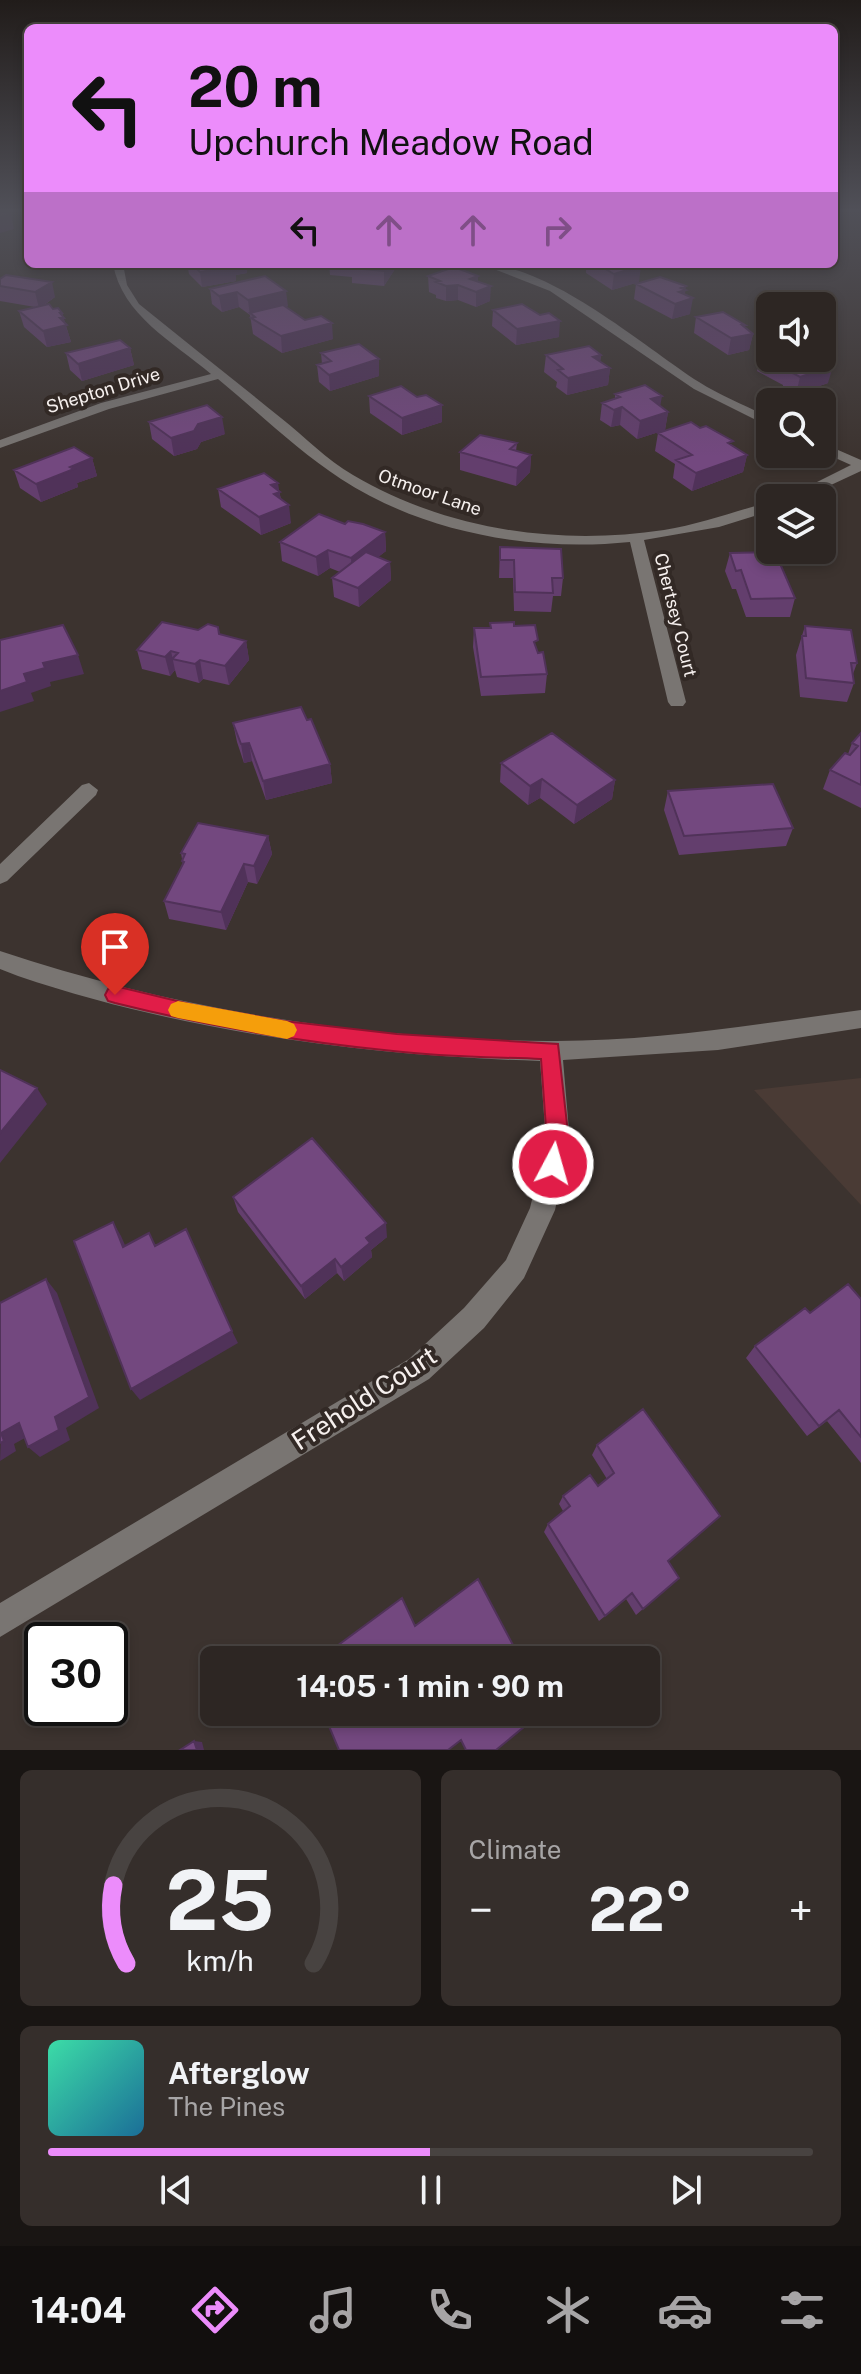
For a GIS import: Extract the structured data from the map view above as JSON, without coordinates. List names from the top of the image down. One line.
{"streets":{"street":["Shepton Drive","Otmoor Lane","Chertsey Court","Frehold Court"]},"crossings":[["Shepton Drive","Otmoor Lane"],["Otmoor Lane","Chertsey Court"]],"page":{"turn":["20 m","Upchurch Meadow Road"],"limit":"30","trip":"14:05 · 1 min · 90 m","tile":"Climate","heat":["−","22°","+"],"song":["Afterglow","The Pines"],"tabs":"14:04","gauge":["25","km/h"]}}
